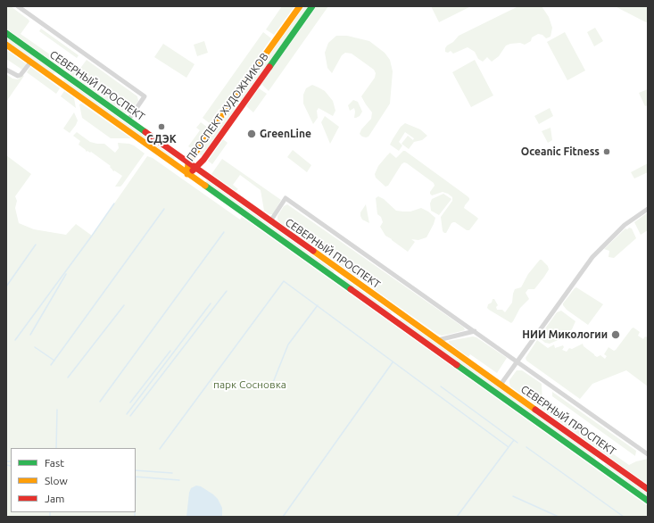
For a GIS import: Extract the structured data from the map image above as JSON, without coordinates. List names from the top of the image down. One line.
{"streets":{"main road":["СЕВЕРНЫЙ ПРОСПЕКТ","ПРОСПЕКТ ХУДОЖНИКОВ"]},"crossings":[["СЕВЕРНЫЙ ПРОСПЕКТ","ПРОСПЕКТ ХУДОЖНИКОВ"]],"parks":["парк Сосновка"],"places":["СДЭК","GreenLine","Oceanic Fitness","НИИ Микологии"],"legend":["Fast","Slow","Jam"]}
